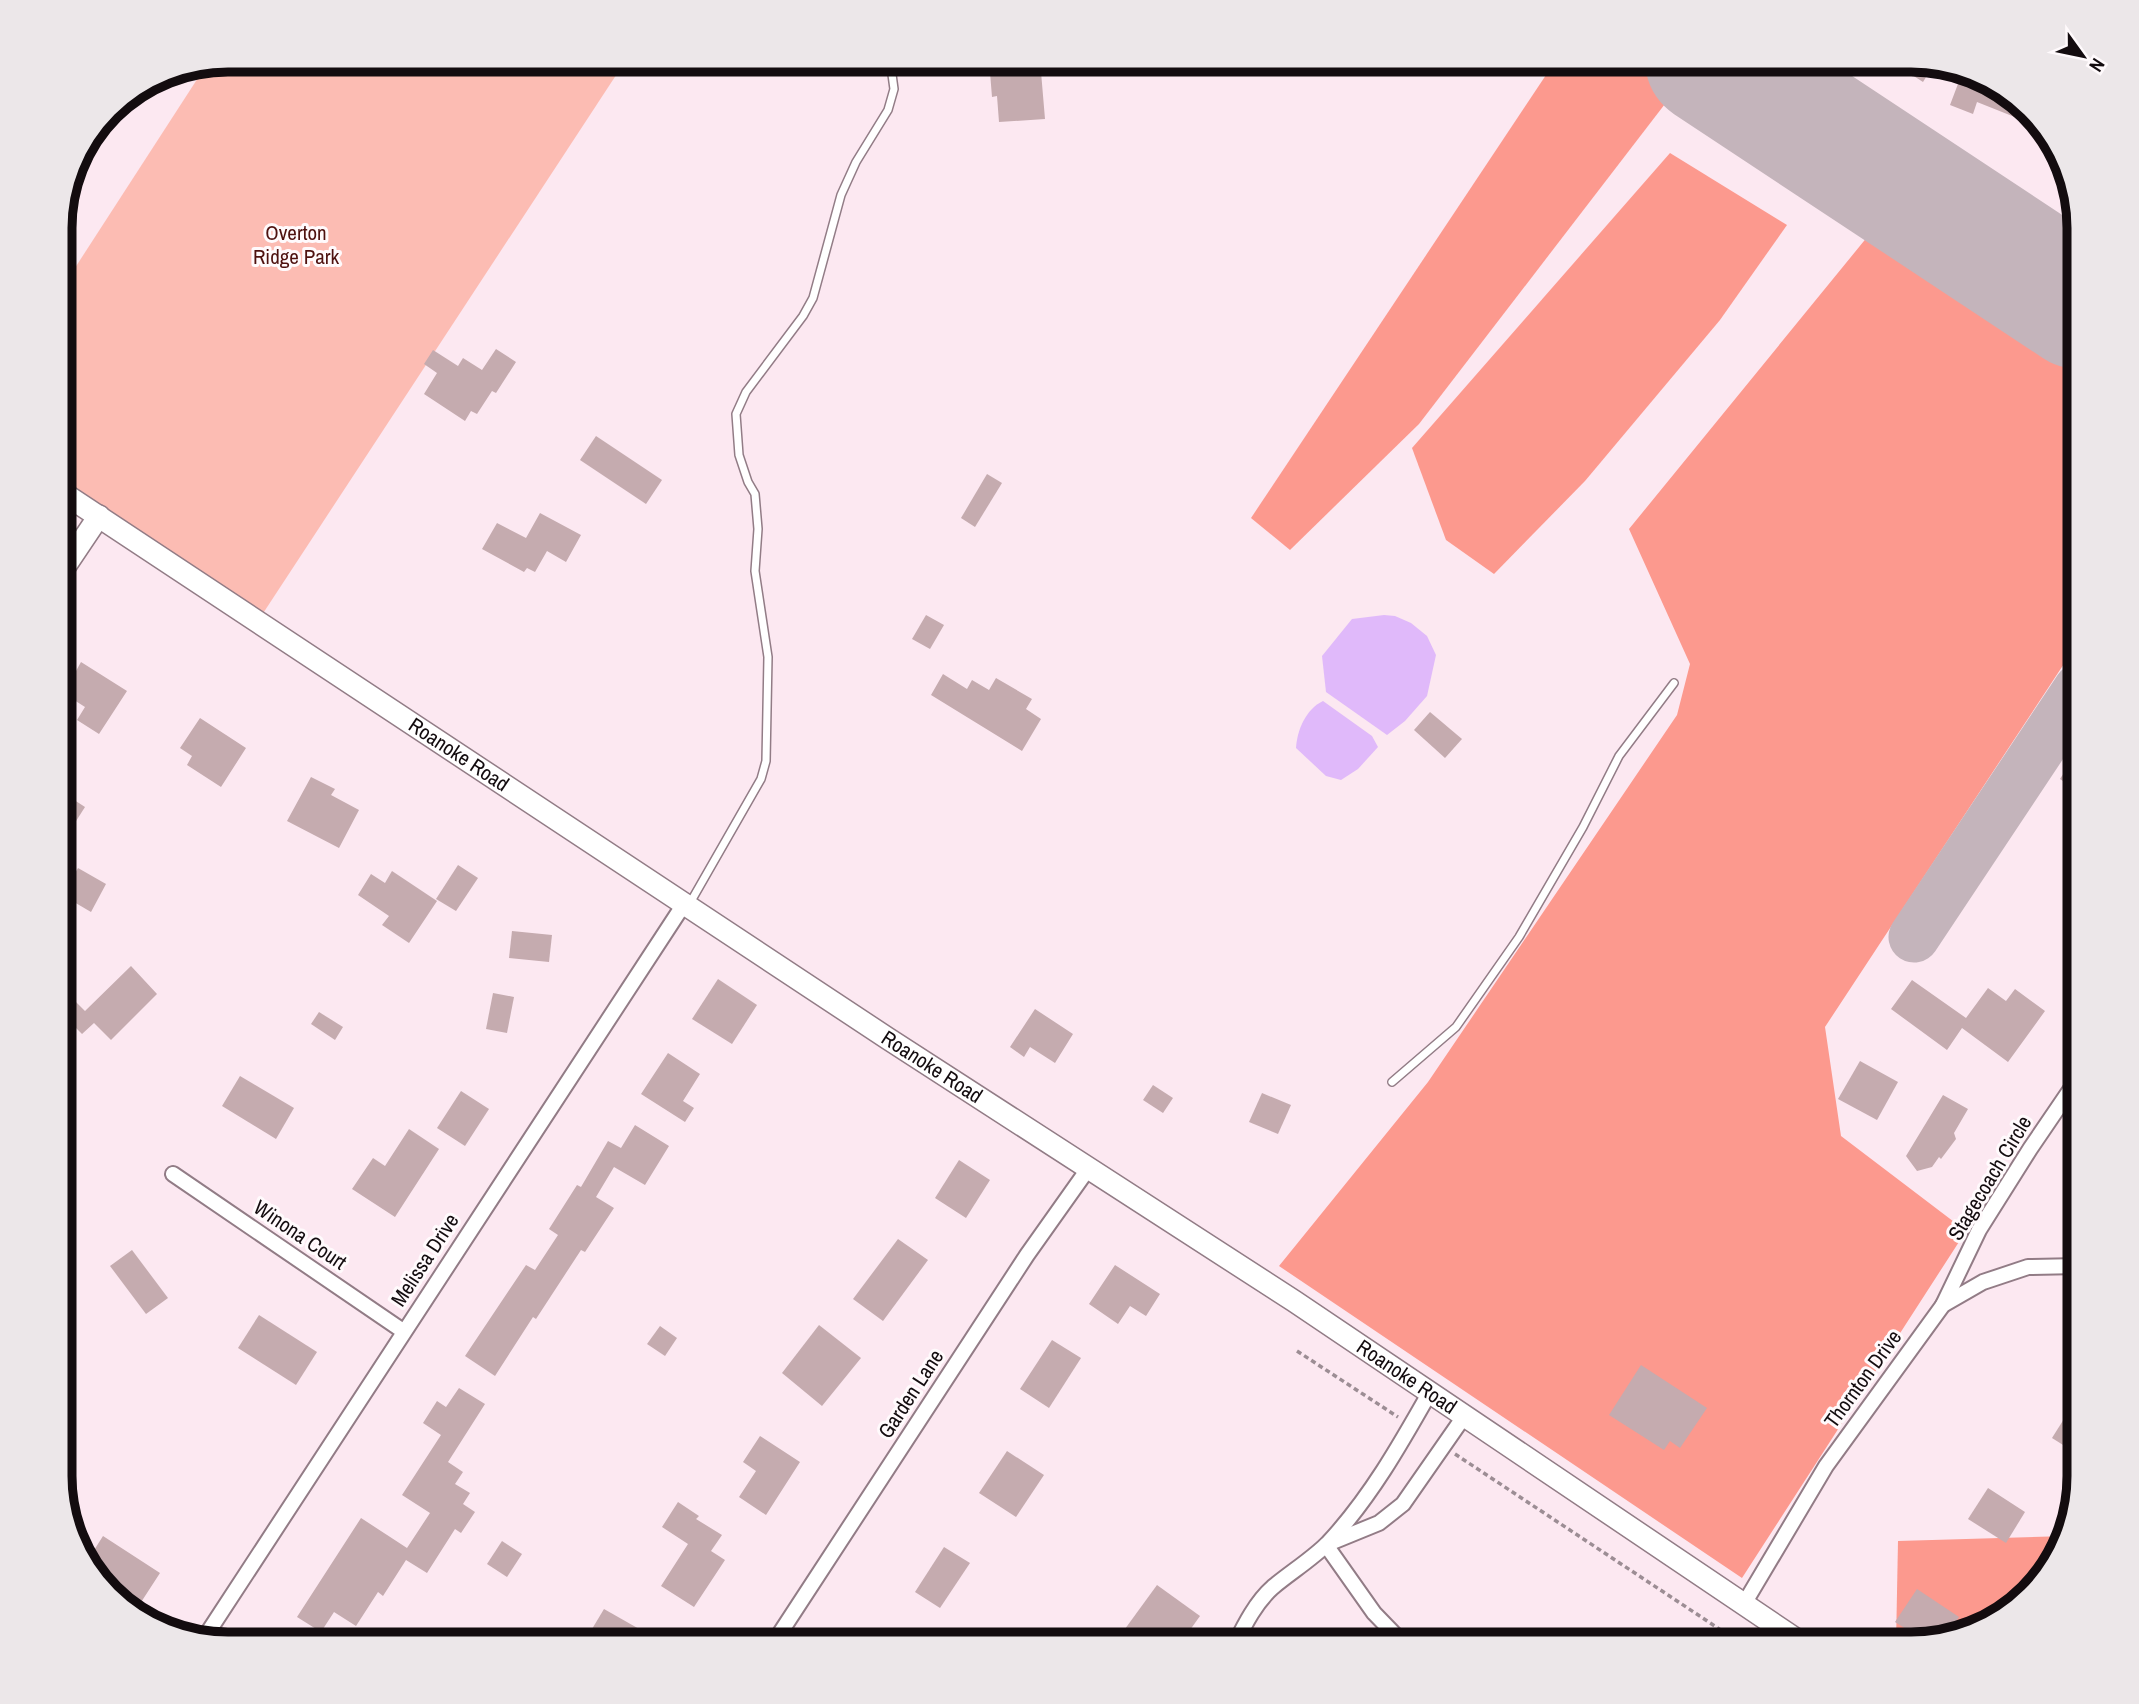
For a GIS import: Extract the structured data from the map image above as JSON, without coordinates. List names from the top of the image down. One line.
{"streets":{"street":["Roanoke Road","Stagecoach Circle","Winona Court","Melissa Drive","Thornton Drive","Garden Lane"]},"crossings":[["Roanoke Road","Melissa Drive"],["Roanoke Road","Thornton Drive"],["Roanoke Road","Garden Lane"],["Stagecoach Circle","Thornton Drive"],["Winona Court","Melissa Drive"]],"parks":["Overton Ridge Park"],"north":"bottom right"}
